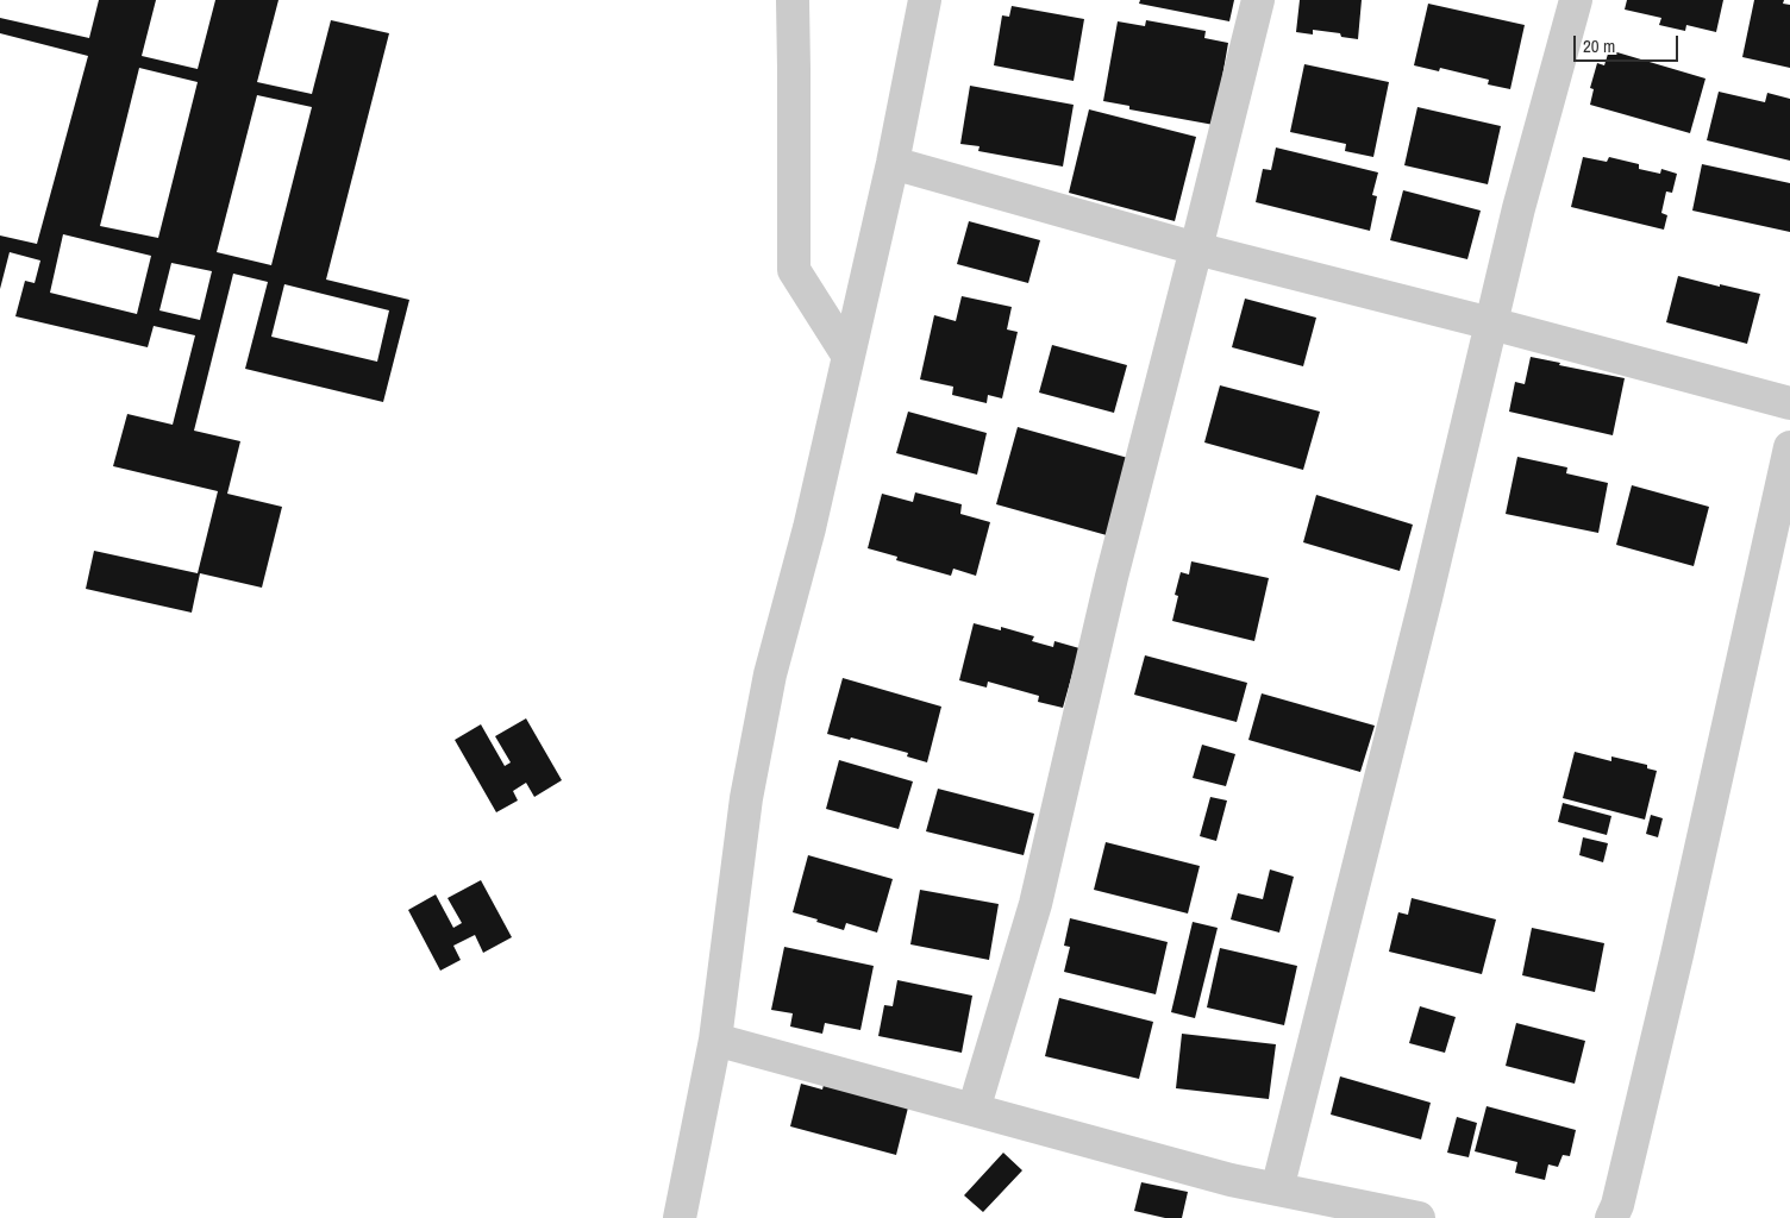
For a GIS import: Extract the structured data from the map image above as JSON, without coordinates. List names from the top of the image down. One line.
{"scale_bar":"20 m"}
